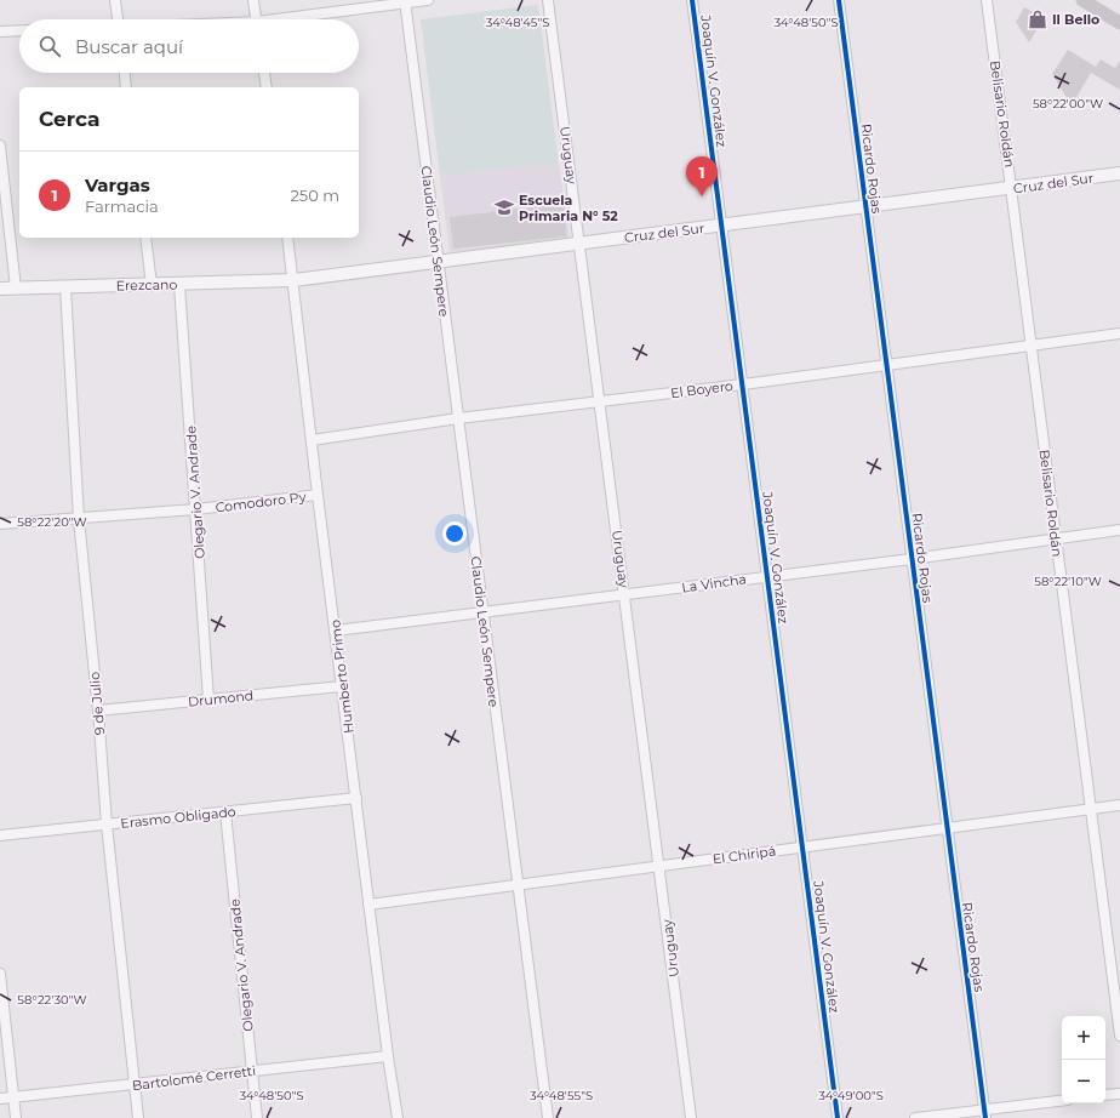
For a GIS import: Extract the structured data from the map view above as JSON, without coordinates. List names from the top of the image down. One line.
{"streets":{"street":["Joaquín V. González","Belisario Roldán","Uruguay","Ricardo Rojas","Cruz del Sur","Claudio León Sempere","Erezcano","El Boyero","Olegario V. Andrade","Comodoro Py","La Vincha","Humberto Primo","Drumond","9 de Julio","Erasmo Obligado","El Chiripá","Bartolomé Cerretti"]},"crossings":[["Joaquín V. González","Cruz del Sur"],["Joaquín V. González","El Boyero"],["Joaquín V. González","La Vincha"],["Joaquín V. González","El Chiripá"],["Belisario Roldán","Cruz del Sur"],["Belisario Roldán","El Boyero"],["Belisario Roldán","La Vincha"],["Belisario Roldán","El Chiripá"],["Uruguay","Cruz del Sur"],["Uruguay","El Boyero"],["Uruguay","La Vincha"],["Uruguay","El Chiripá"],["Ricardo Rojas","Cruz del Sur"],["Ricardo Rojas","El Boyero"],["Ricardo Rojas","La Vincha"],["Ricardo Rojas","El Chiripá"],["Cruz del Sur","Claudio León Sempere"],["Cruz del Sur","Erezcano"],["Cruz del Sur","Humberto Primo"],["Claudio León Sempere","El Boyero"],["Claudio León Sempere","La Vincha"],["Claudio León Sempere","El Chiripá"],["Erezcano","Olegario V. Andrade"],["Erezcano","Humberto Primo"],["Erezcano","9 de Julio"],["El Boyero","Humberto Primo"],["Olegario V. Andrade","Comodoro Py"],["Olegario V. Andrade","Drumond"],["Olegario V. Andrade","Erasmo Obligado"],["Olegario V. Andrade","Bartolomé Cerretti"],["Comodoro Py","Humberto Primo"],["Comodoro Py","9 de Julio"],["La Vincha","Humberto Primo"],["Humberto Primo","Drumond"],["Humberto Primo","Erasmo Obligado"],["Humberto Primo","El Chiripá"],["Humberto Primo","Bartolomé Cerretti"],["Drumond","9 de Julio"],["9 de Julio","Erasmo Obligado"],["9 de Julio","Bartolomé Cerretti"]],"places":{"shop":["Il Bello"],"school or university":["Escuela Primaria N° 52"]},"page":{"search":"Buscar aquí","heading":"Cerca","list":[{"mark":"1","name":"Vargas","note":"Farmacia","value":"250 m"}],"pins":"1","map_buttons":["+","−"]},"coordinates":["34°48'45\"S","34°48'50\"S","58°22'00\"W","58°22'20\"W","58°22'10\"W","58°22'30\"W","34°48'55\"S","34°49'00\"S"]}
